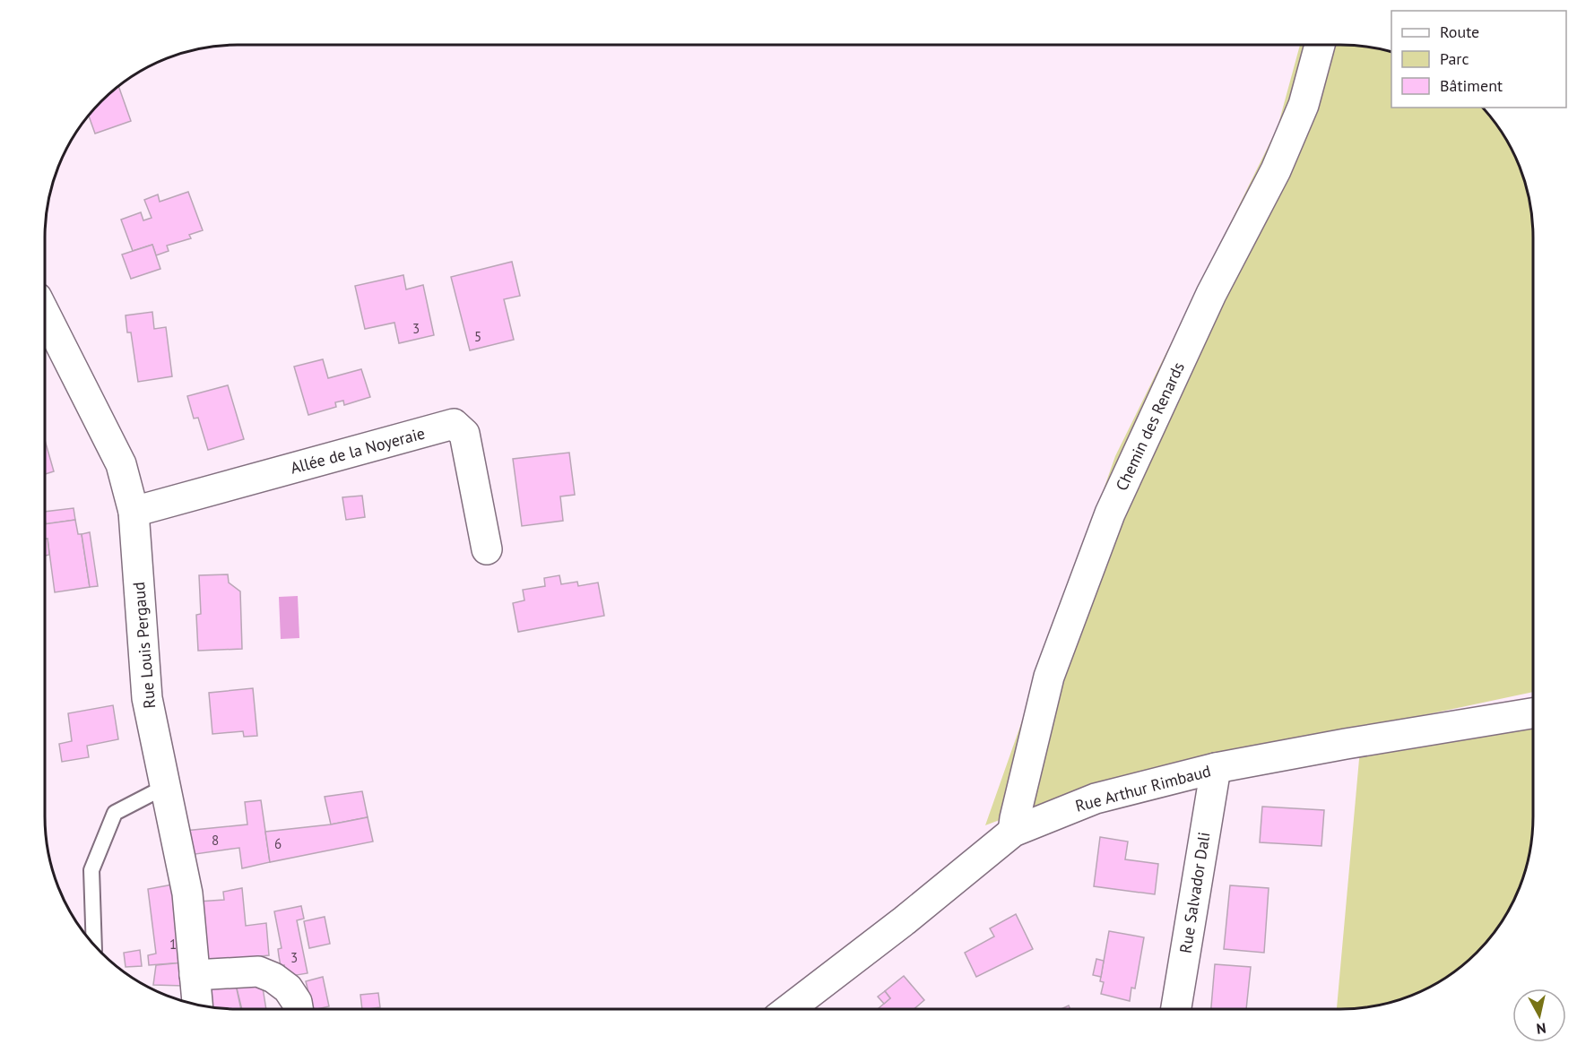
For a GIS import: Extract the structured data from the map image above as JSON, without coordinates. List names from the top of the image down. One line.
{"streets":{"street":["Chemin des Renards","Allée de la Noyeraie","Rue Louis Pergaud","Rue Arthur Rimbaud","Rue Salvador Dali"]},"crossings":[["Chemin des Renards","Rue Arthur Rimbaud"],["Allée de la Noyeraie","Rue Louis Pergaud"],["Rue Arthur Rimbaud","Rue Salvador Dali"]],"house_numbers":["3","5","8","6","1","3"],"legend":["Route","Parc","Bâtiment"],"north":"bottom"}
